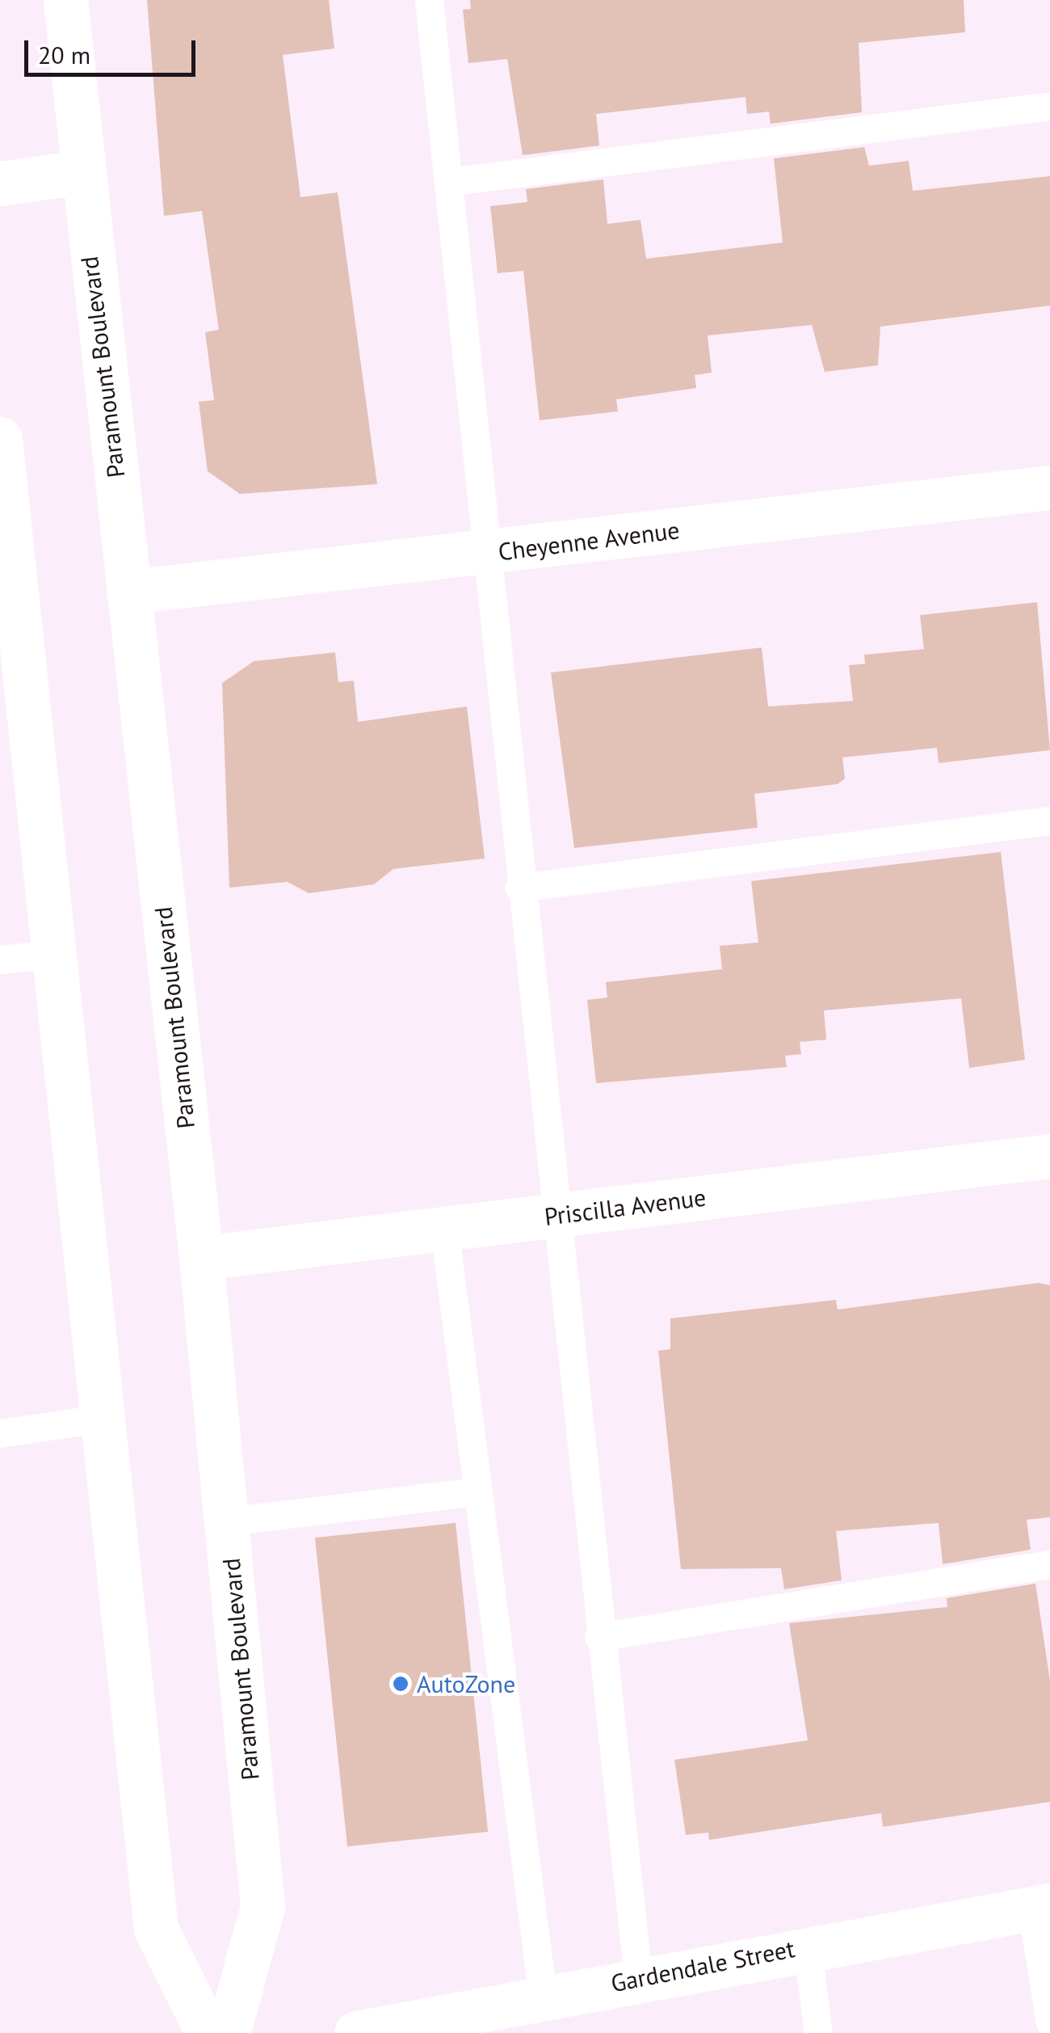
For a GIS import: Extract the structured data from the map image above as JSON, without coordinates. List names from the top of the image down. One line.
{"streets":{"main road":["Paramount Boulevard","Cheyenne Avenue","Priscilla Avenue","Gardendale Street"]},"crossings":[["Paramount Boulevard","Cheyenne Avenue"],["Paramount Boulevard","Priscilla Avenue"]],"places":["AutoZone"],"scale_bar":"20 m"}
